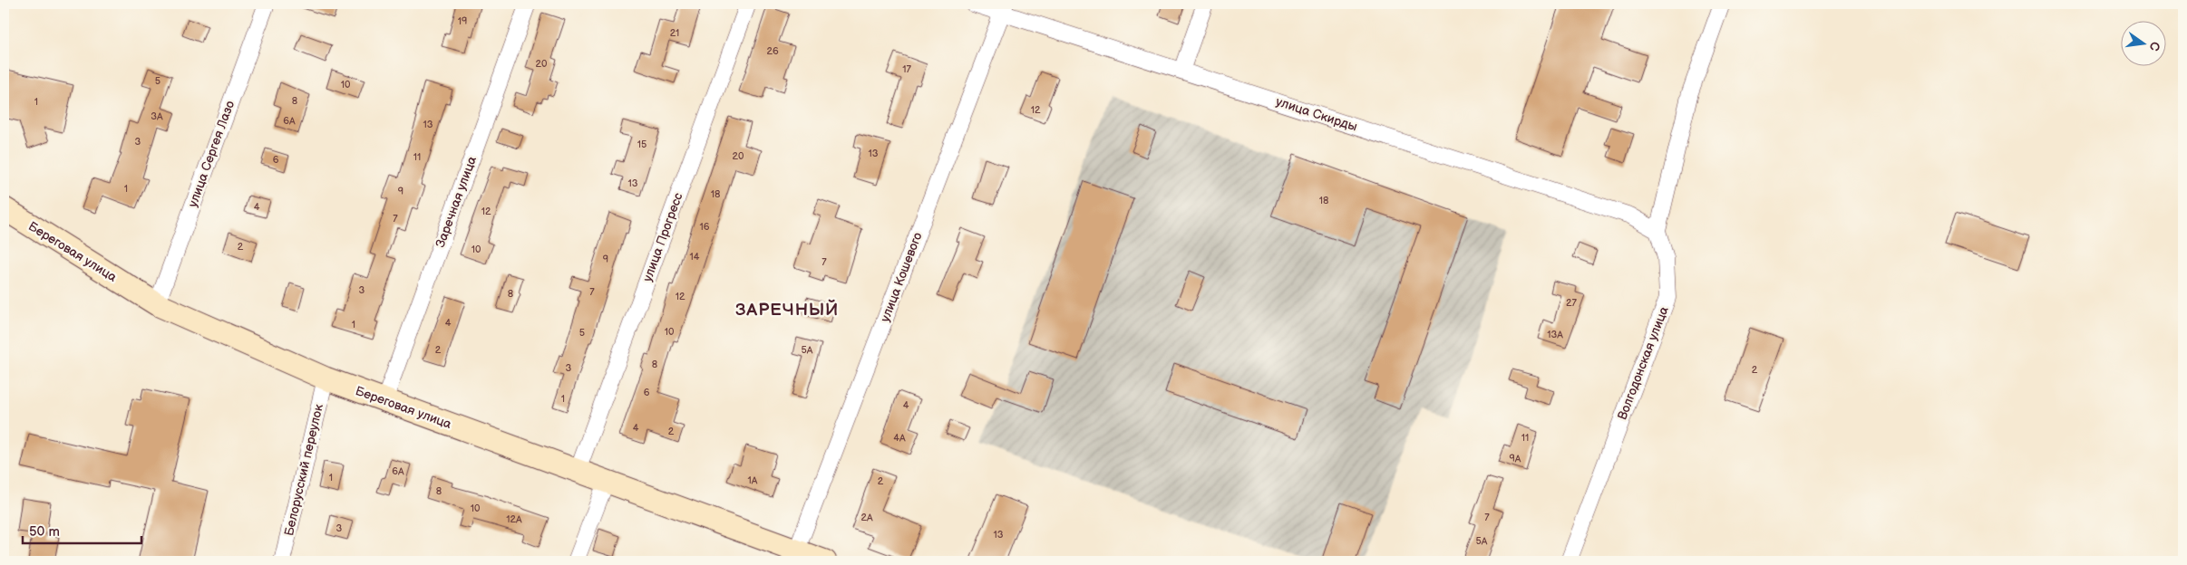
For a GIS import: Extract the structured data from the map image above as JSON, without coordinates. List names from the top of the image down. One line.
{"streets":{"main road":["Береговая улица"],"street":["улица Скирды","улица Сергея Лазо","Заречная улица","улица Прогресс","улица Кошевого","Волгодонская улица","Белорусский переулок"]},"crossings":[["улица Скирды","улица Кошевого"],["улица Скирды","Волгодонская улица"],["улица Сергея Лазо","Береговая улица"],["Заречная улица","Береговая улица"],["улица Прогресс","Береговая улица"],["Береговая улица","улица Кошевого"],["Береговая улица","Белорусский переулок"]],"districts":["ЗАРЕЧНЫЙ"],"house_numbers":["19","21","26","20","17","5","10","8","1","12","3А","6А","13","3","15","13","20","11","6","13","1","9","18","18","4","12","7","16","2","10","14","9","7","3","7","8","12","27","4","1","10","5","13А","2","5А","8","3","2","6","1","4","4","2","4А","11","9А","6А","1","1А","2","8","10","2А","7","12А","3","13","5А"],"scale_bar":"50 m","north":"right"}
